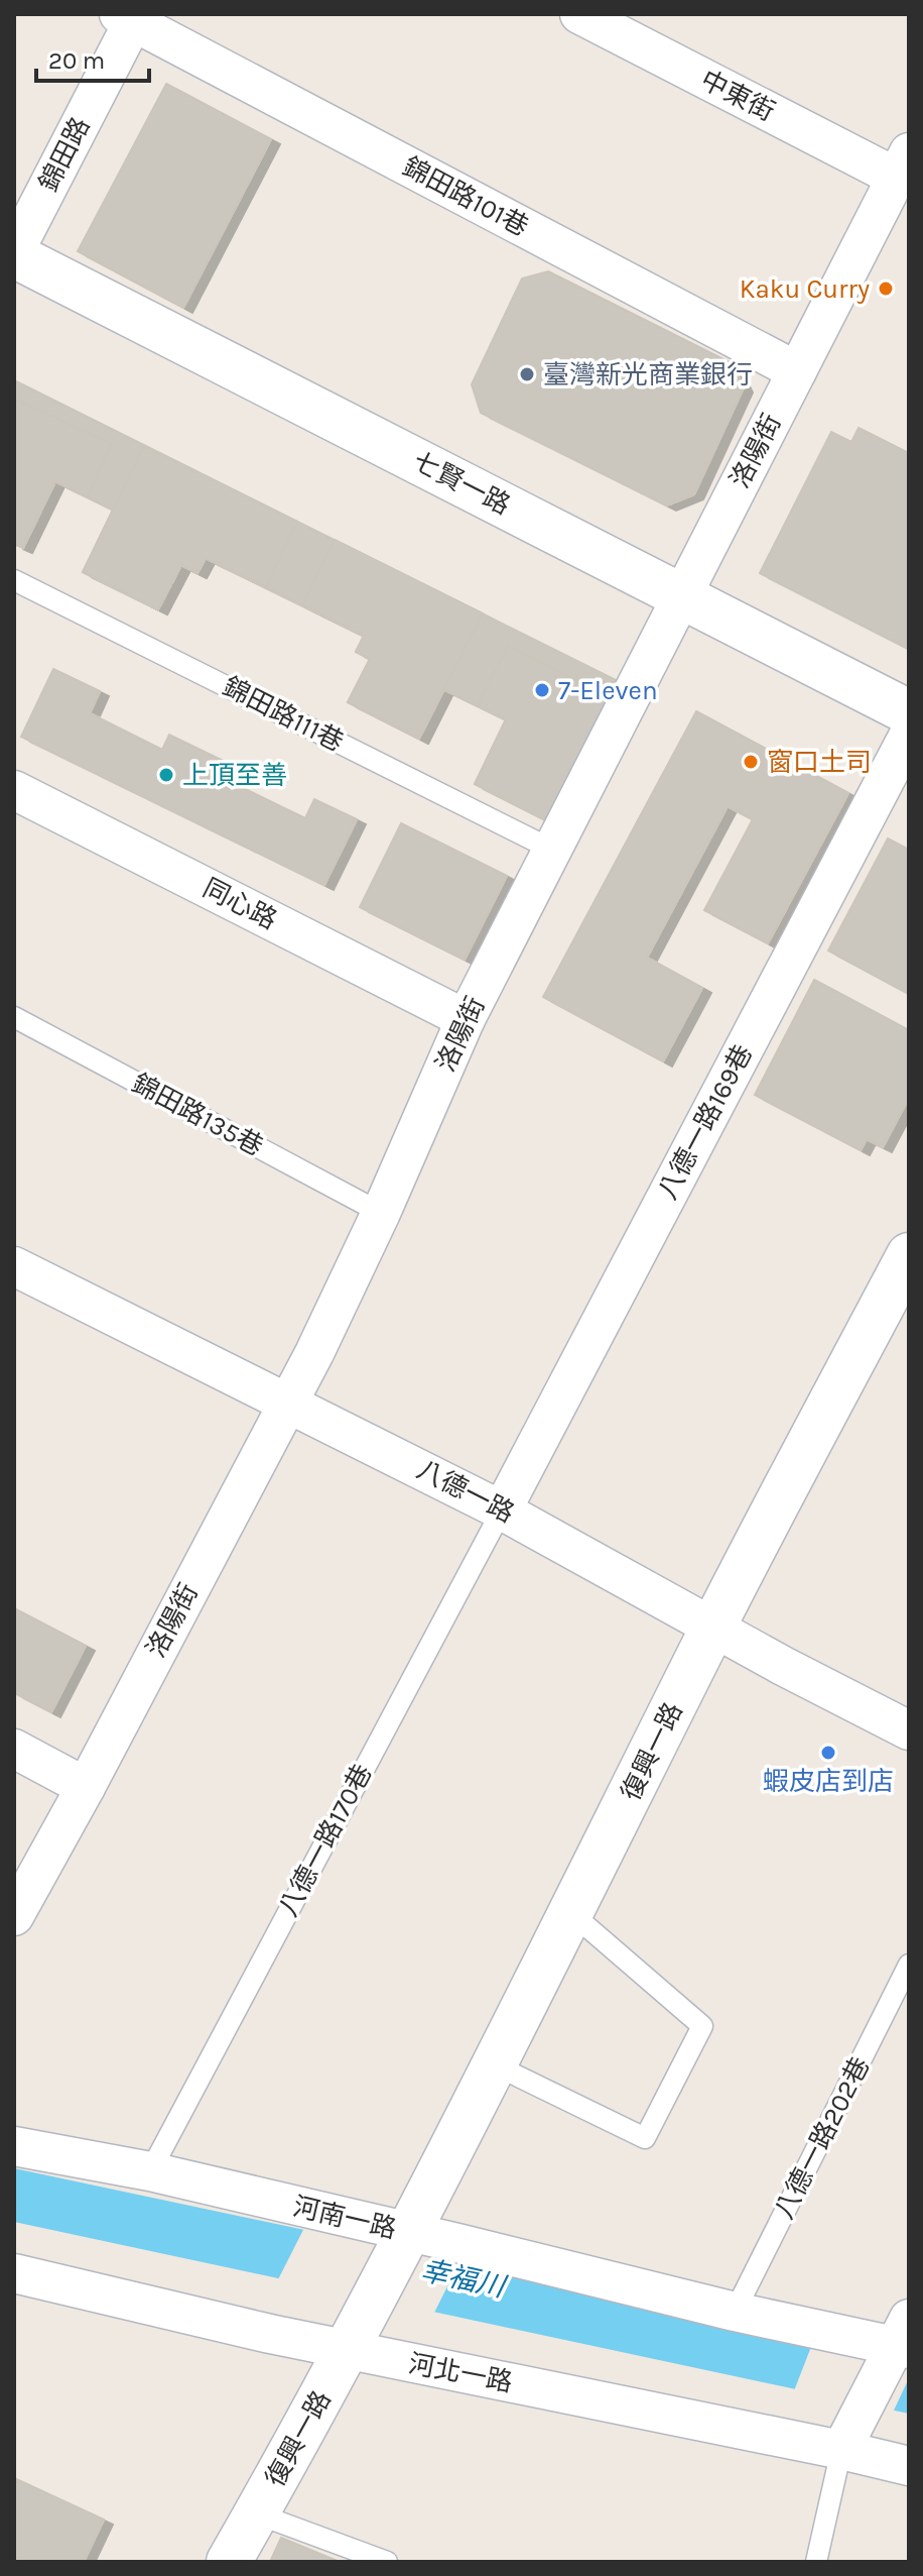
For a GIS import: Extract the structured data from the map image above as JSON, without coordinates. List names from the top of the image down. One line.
{"streets":{"street":["中東街","錦田路","錦田路101巷","洛陽街","七賢一路","同心路","八德一路169巷","八德一路","復興一路","河南一路","河北一路"],"lane":["錦田路111巷","錦田路135巷","八德一路170巷","八德一路202巷"]},"crossings":[["中東街","洛陽街"],["錦田路","錦田路101巷"],["錦田路","七賢一路"],["錦田路101巷","洛陽街"],["洛陽街","七賢一路"],["洛陽街","錦田路111巷"],["洛陽街","同心路"],["洛陽街","錦田路135巷"],["洛陽街","八德一路"],["八德一路169巷","八德一路"],["八德一路169巷","八德一路170巷"],["八德一路","復興一路"],["八德一路","八德一路170巷"],["復興一路","河南一路"],["復興一路","河北一路"],["八德一路170巷","河南一路"],["八德一路202巷","河南一路"]],"water":["幸福川"],"places":["Kaku Curry","臺灣新光商業銀行","7-Eleven","窗口土司","上頂至善","蝦皮店到店"],"scale_bar":"20 m"}
